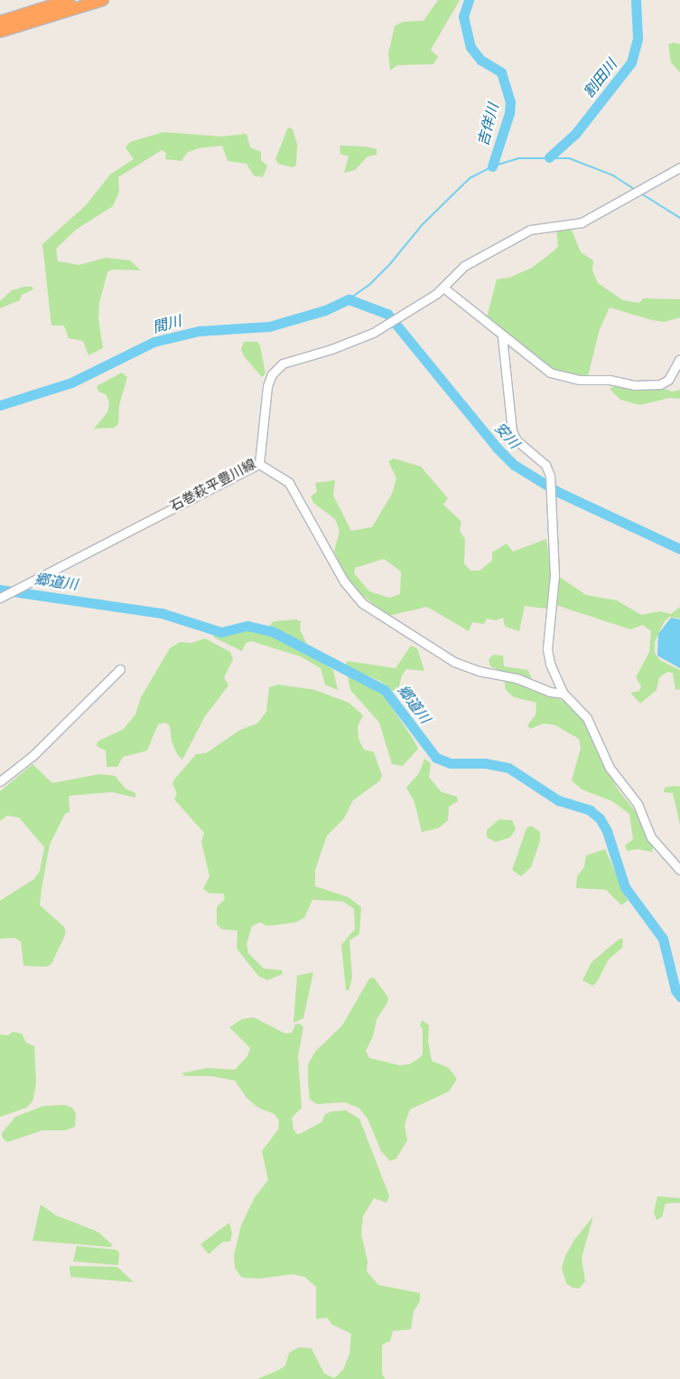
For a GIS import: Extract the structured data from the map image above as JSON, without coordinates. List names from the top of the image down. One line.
{"streets":{"street":["石巻萩平豊川線"]},"water":["割田川","吉佯川","間川","安川","郷道川"]}
